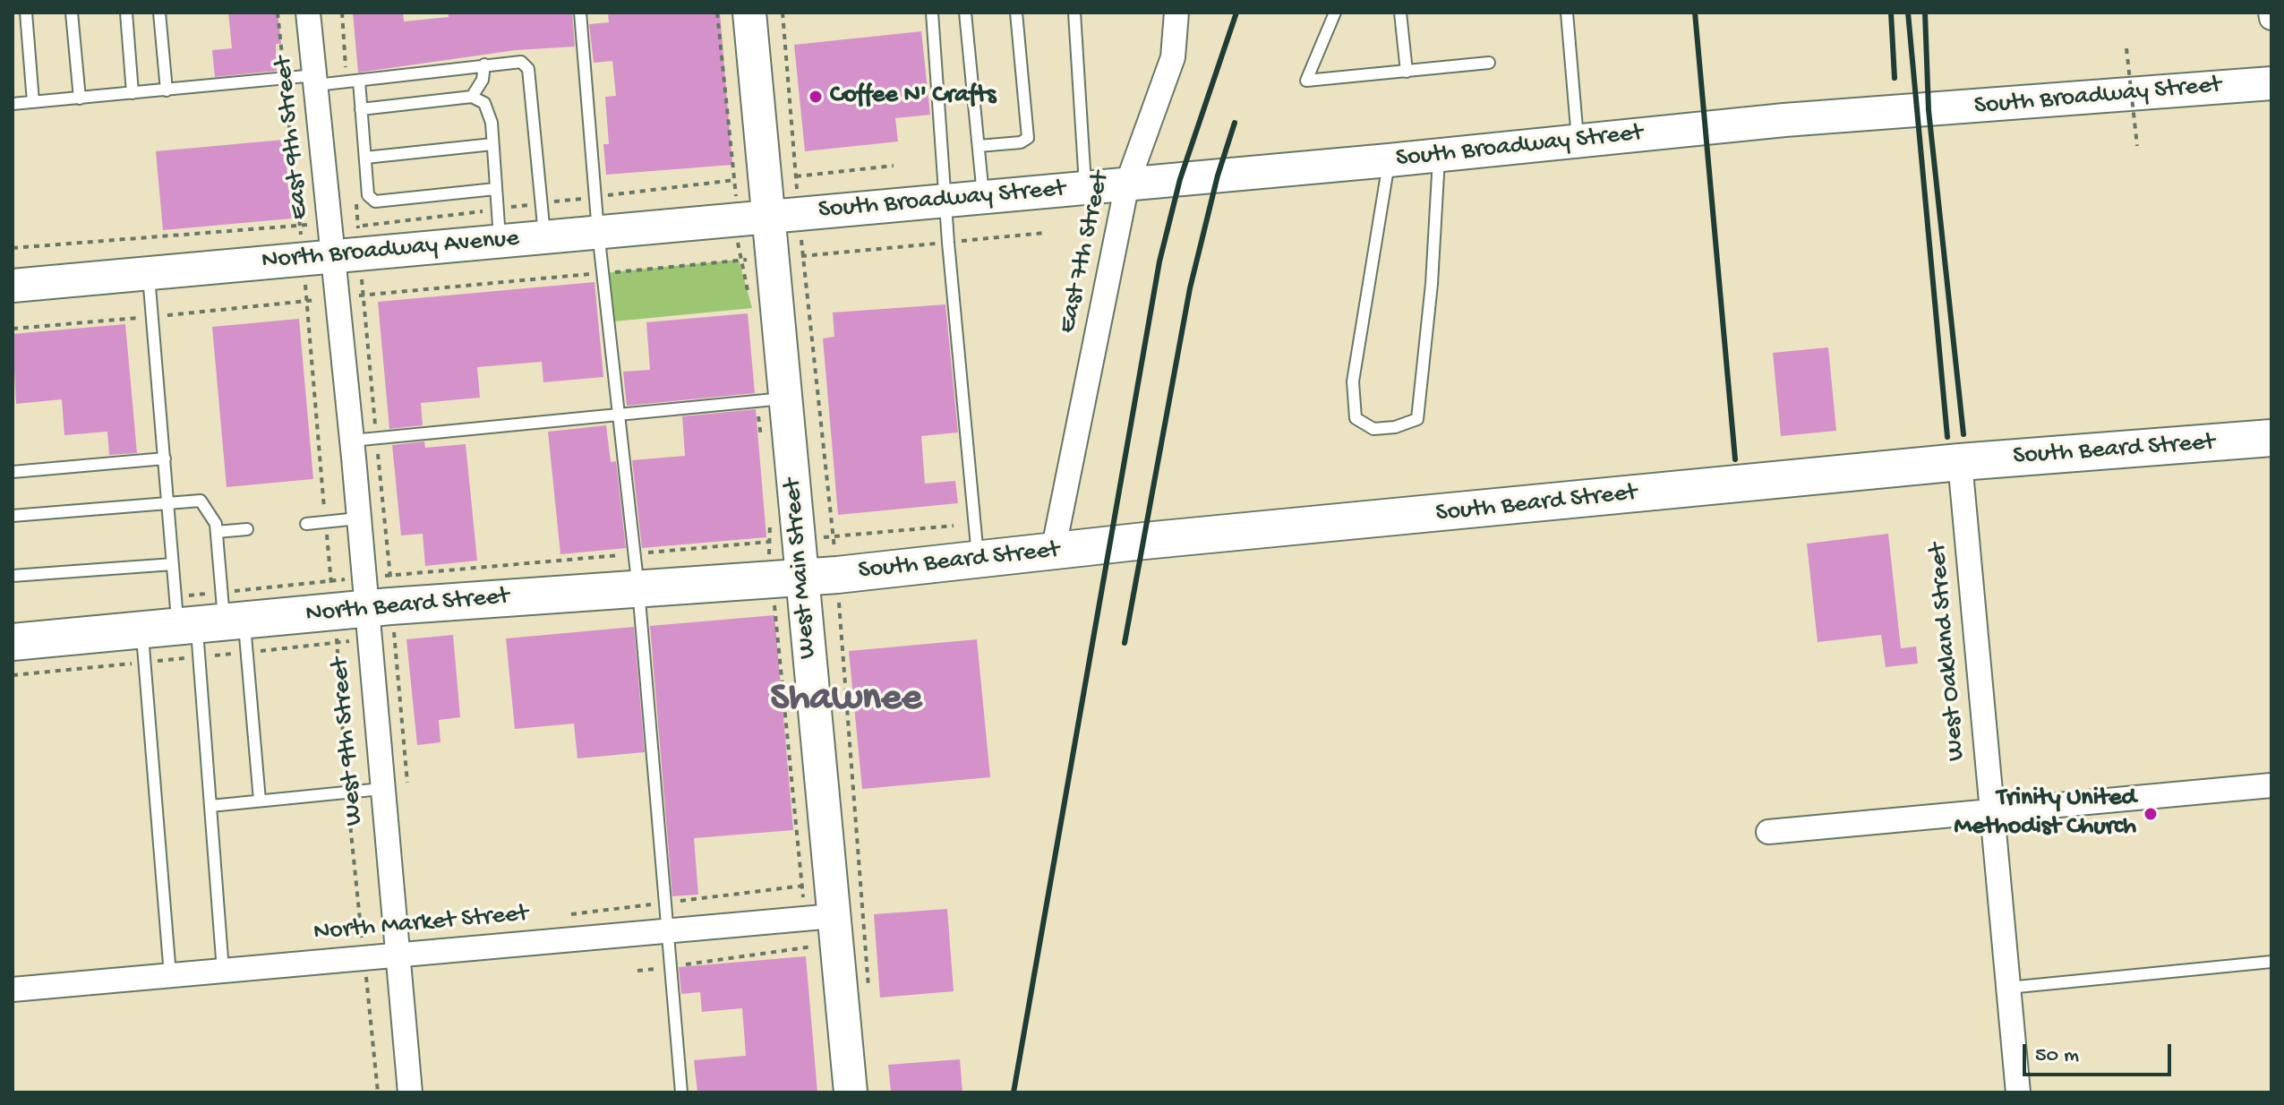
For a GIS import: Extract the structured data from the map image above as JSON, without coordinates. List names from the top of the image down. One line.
{"streets":{"main road":["South Beard Street","North Beard Street"],"street":["South Broadway Street","East 9th Street","North Broadway Avenue","East 7th Street","West Main Street","West Oakland Street","West 9th Street","North Market Street"]},"crossings":[["South Broadway Street","North Broadway Avenue"],["South Broadway Street","East 7th Street"],["South Broadway Street","West Main Street"],["East 9th Street","North Broadway Avenue"],["East 9th Street","West 9th Street"],["North Broadway Avenue","West Main Street"],["North Broadway Avenue","West 9th Street"],["East 7th Street","South Beard Street"],["South Beard Street","West Main Street"],["South Beard Street","North Beard Street"],["South Beard Street","West Oakland Street"],["West Main Street","North Beard Street"],["West Main Street","North Market Street"],["North Beard Street","West 9th Street"],["West 9th Street","North Market Street"]],"districts":["Shawnee"],"places":["Coffee N' Crafts","Trinity United Methodist Church"],"scale_bar":"50 m"}
